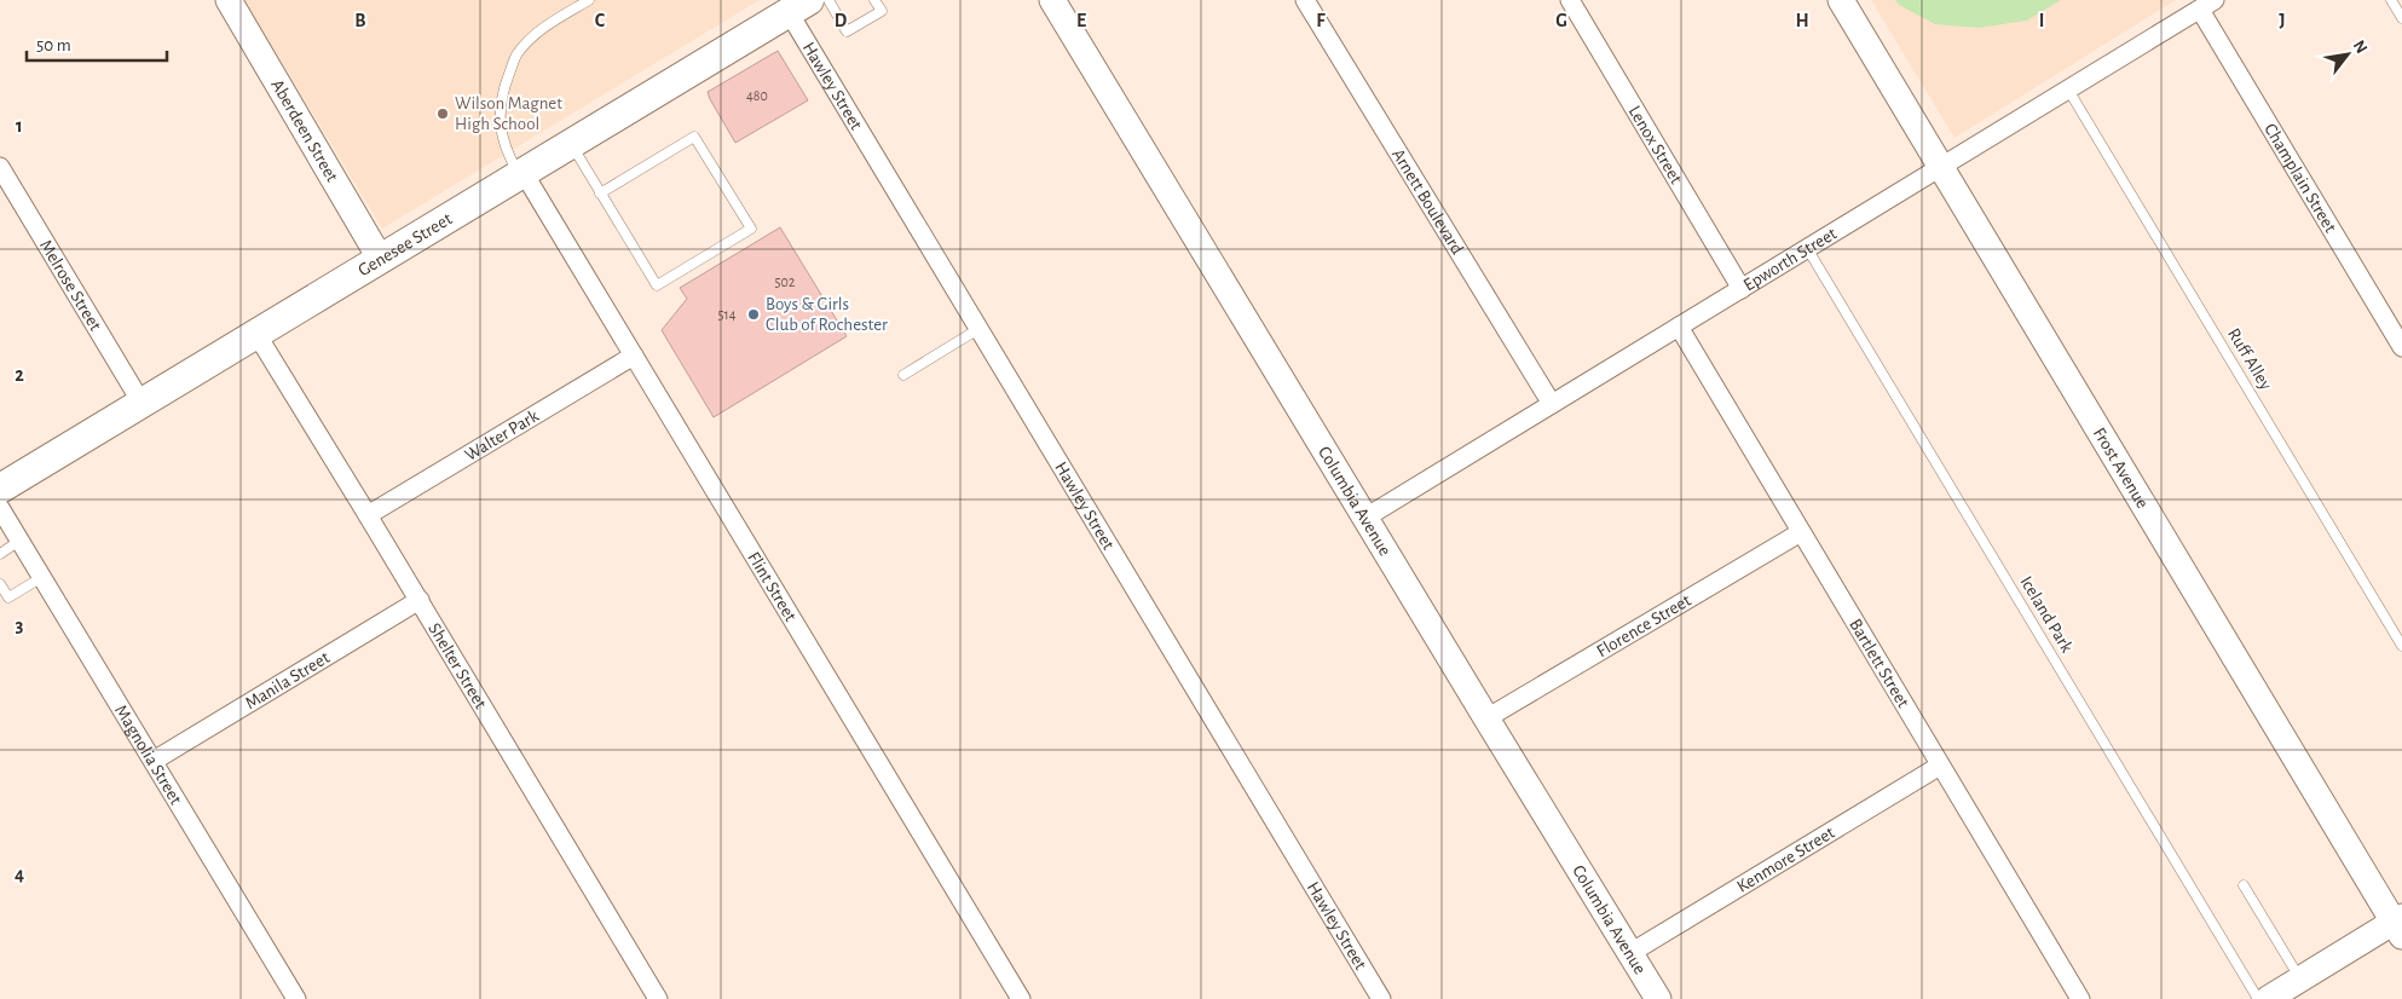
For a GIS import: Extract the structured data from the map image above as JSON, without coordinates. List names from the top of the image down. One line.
{"streets":{"main road":["Genesee Street"],"street":["Hawley Street","Aberdeen Street","Lenox Street","Champlain Street","Arnett Boulevard","Epworth Street","Melrose Street","Walter Park","Frost Avenue","Columbia Avenue","Flint Street","Florence Street","Bartlett Street","Shelter Street","Manila Street","Magnolia Street","Kenmore Street"],"lane":["Ruff Alley","Iceland Park"]},"crossings":[["Hawley Street","Genesee Street"],["Aberdeen Street","Genesee Street"],["Lenox Street","Epworth Street"],["Champlain Street","Epworth Street"],["Arnett Boulevard","Epworth Street"],["Genesee Street","Melrose Street"],["Genesee Street","Flint Street"],["Genesee Street","Shelter Street"],["Epworth Street","Ruff Alley"],["Epworth Street","Frost Avenue"],["Epworth Street","Columbia Avenue"],["Epworth Street","Iceland Park"],["Epworth Street","Bartlett Street"],["Walter Park","Flint Street"],["Walter Park","Shelter Street"],["Columbia Avenue","Florence Street"],["Columbia Avenue","Kenmore Street"],["Florence Street","Bartlett Street"],["Bartlett Street","Kenmore Street"],["Shelter Street","Manila Street"],["Manila Street","Magnolia Street"]],"places":["Wilson Magnet High School","Boys & Girls Club of Rochester"],"house_numbers":["480","502","514"],"scale_bar":"50 m","north":"top right","grid":{"columns":["B","C","D","E","F","G","H","I","J"],"rows":["1","2","3","4"]}}
